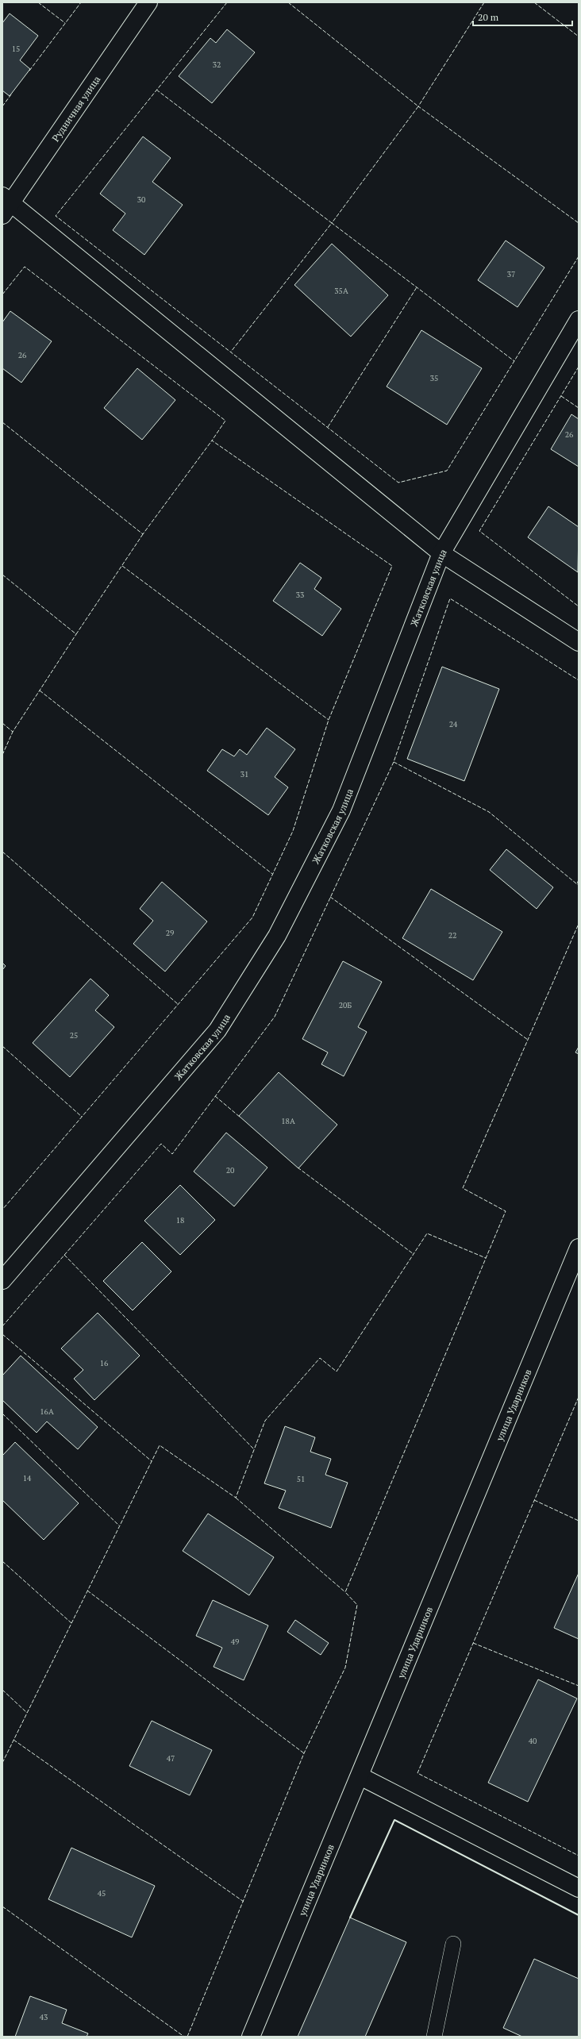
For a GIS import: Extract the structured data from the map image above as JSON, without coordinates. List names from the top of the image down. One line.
{"streets":{"street":["Рудничная улица","Жатковская улица","улица Ударников"]},"house_numbers":["15","32","30","37","35А","26","35","26","33","24","31","29","22","20Б","25","18А","20","18","16","16А","14","51","49","40","47","45","43"],"scale_bar":"20 m"}
